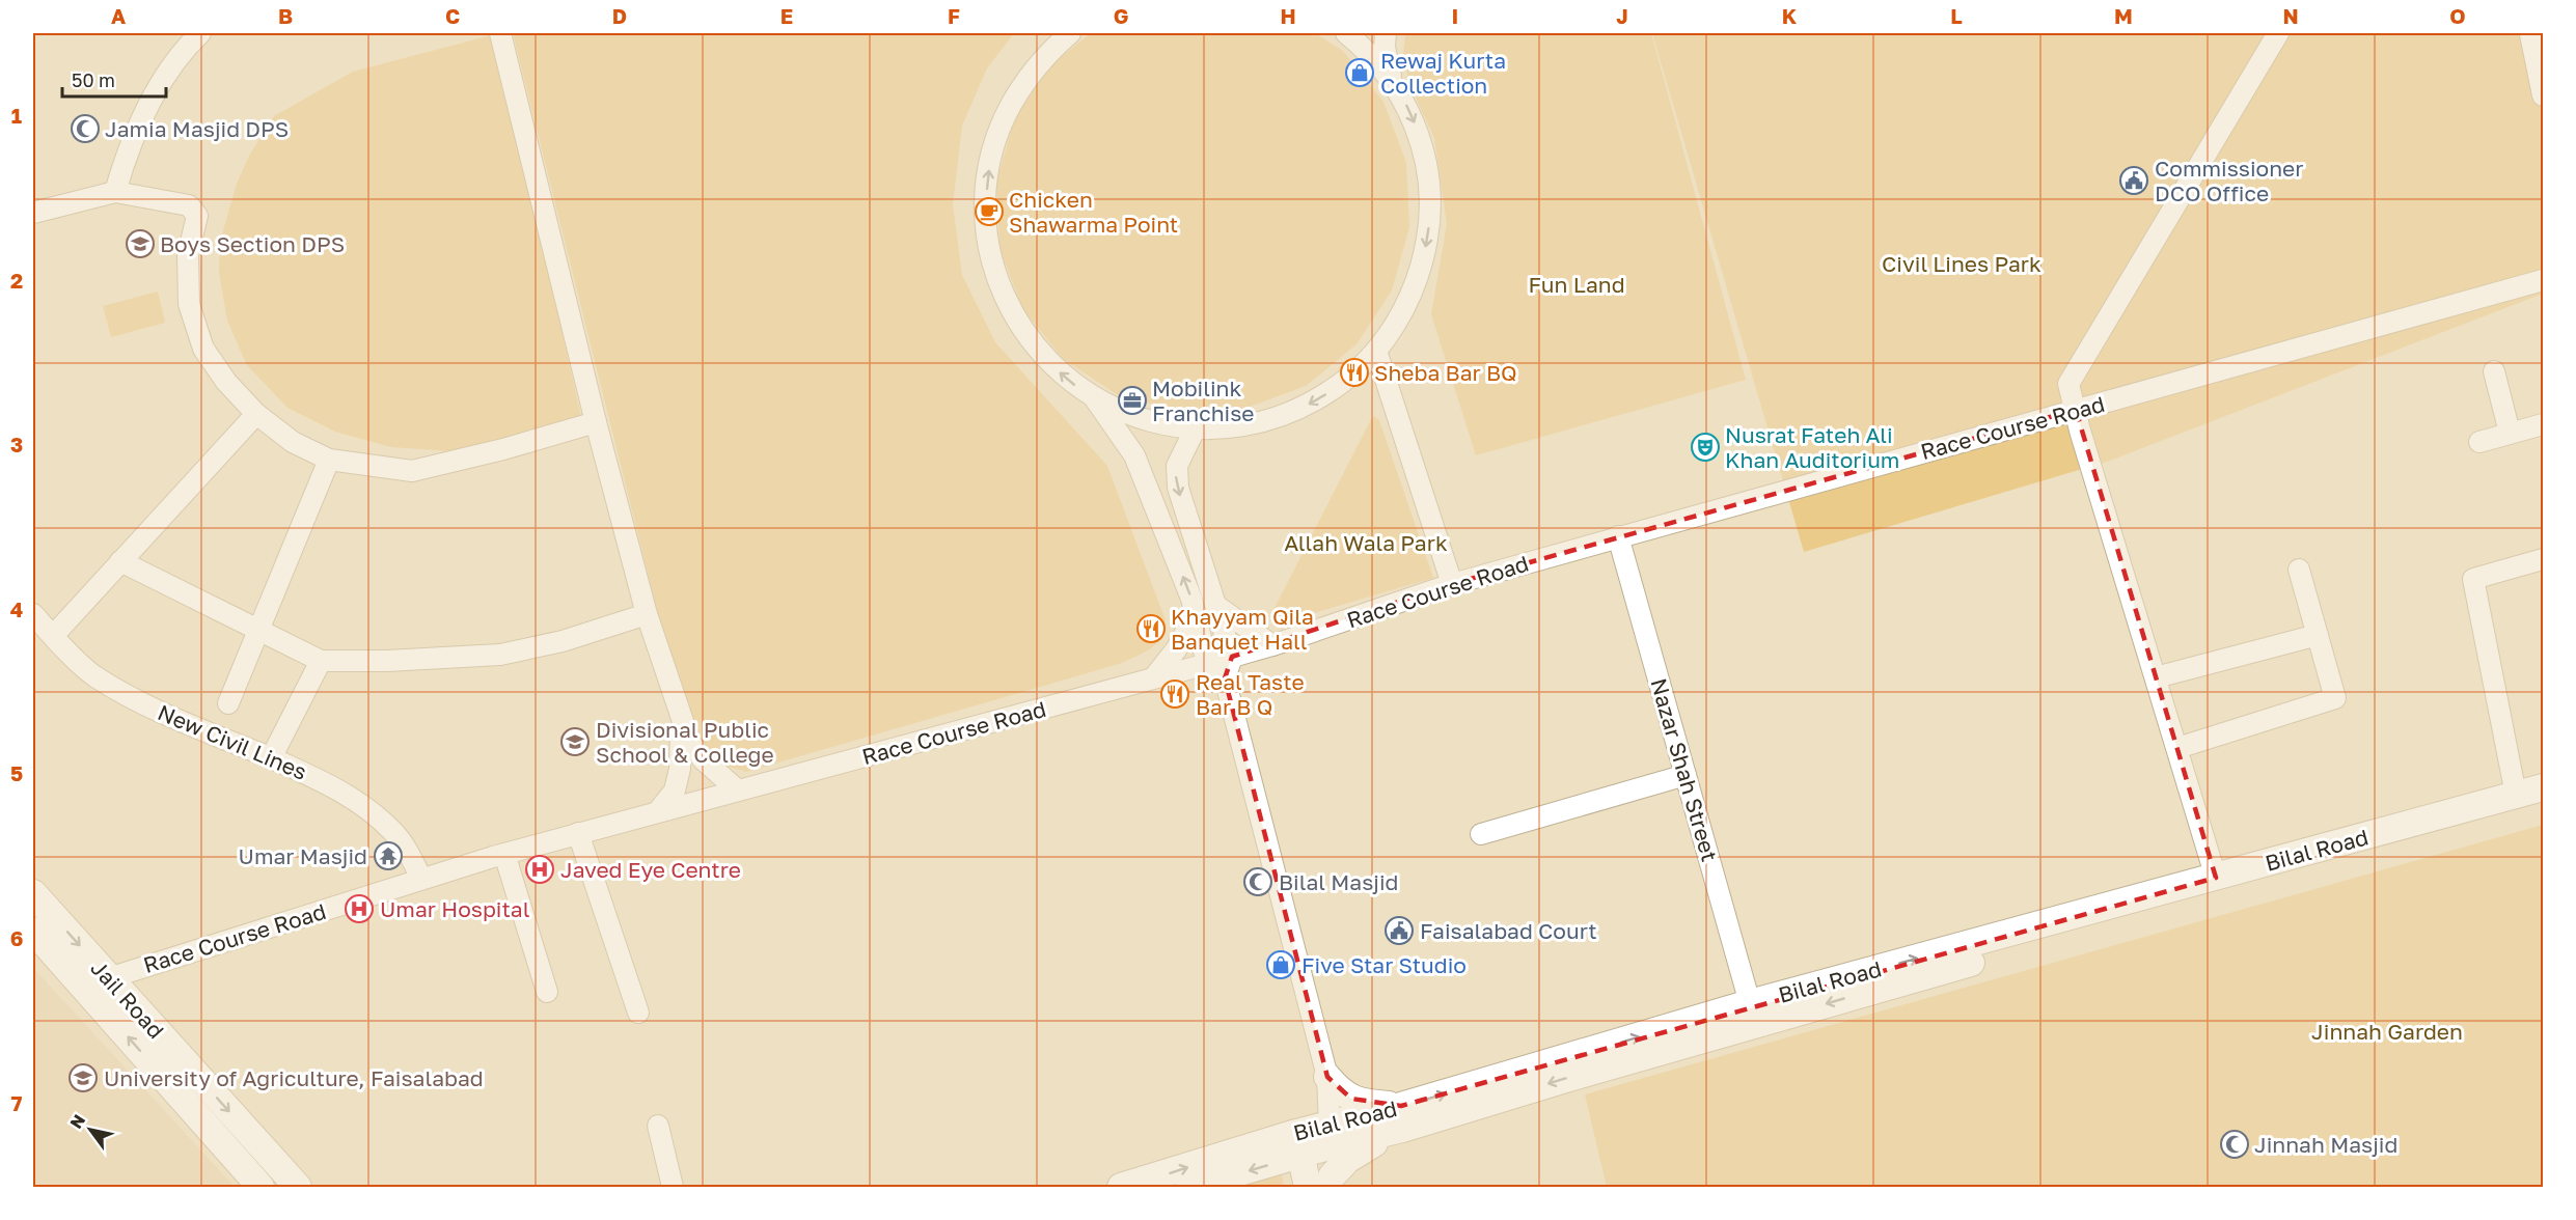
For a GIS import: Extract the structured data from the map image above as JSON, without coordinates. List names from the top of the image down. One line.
{"streets":{"main road":["Bilal Road","Jail Road"],"street":["Race Course Road","New Civil Lines","Nazar Shah Street"]},"crossings":[["Race Course Road","New Civil Lines"],["Race Course Road","Nazar Shah Street"],["Race Course Road","Jail Road"],["Nazar Shah Street","Bilal Road"]],"parks":["Civil Lines Park","Fun Land","Allah Wala Park","Jinnah Garden"],"places":{"shop":["Rewaj Kurta Collection","Five Star Studio"],"mosque":["Jamia Masjid DPS","Bilal Masjid","Jinnah Masjid"],"public building":["Commissioner DCO Office","Faisalabad Court"],"cafe":["Chicken Shawarma Point"],"school or university":["Boys Section DPS","Divisional Public School & College","University of Agriculture, Faisalabad"],"restaurant":["Sheba Bar BQ","Khayyam Qila Banquet Hall","Real Taste Bar B Q"],"office":["Mobilink Franchise"],"theatre":["Nusrat Fateh Ali Khan Auditorium"],"temple":["Umar Masjid"],"hospital":["Javed Eye Centre","Umar Hospital"]},"scale_bar":"50 m","north":"top left","grid":{"columns":["A","B","C","D","E","F","G","H","I","J","K","L","M","N","O"],"rows":["1","2","3","4","5","6","7"]}}
